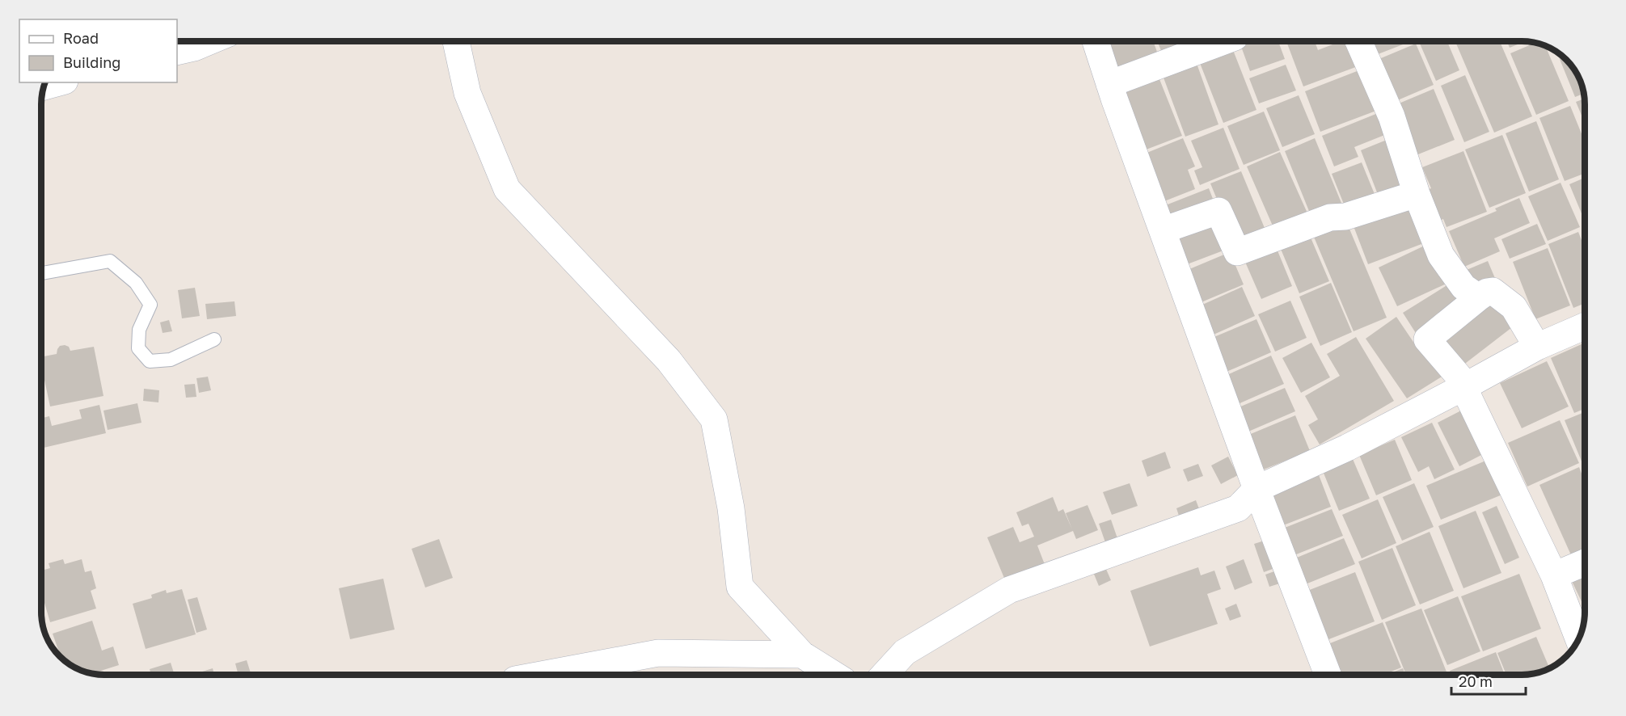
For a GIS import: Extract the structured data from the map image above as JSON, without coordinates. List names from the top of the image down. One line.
{"legend":["Road","Building"],"scale_bar":"20 m"}
